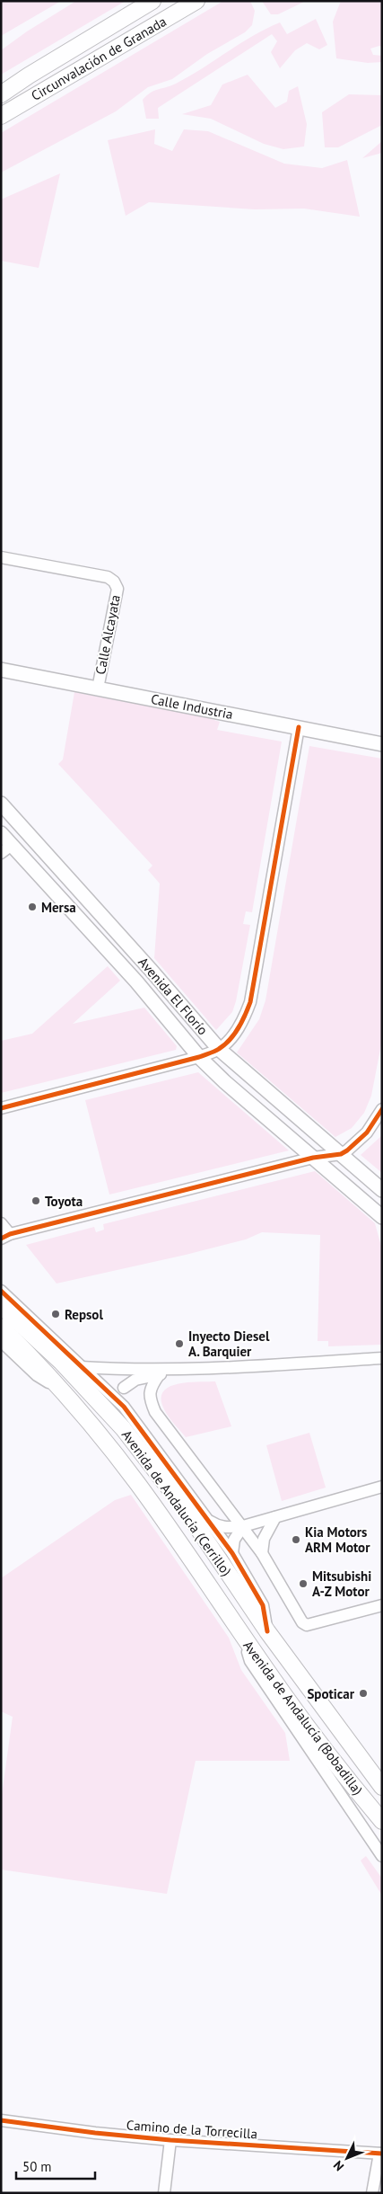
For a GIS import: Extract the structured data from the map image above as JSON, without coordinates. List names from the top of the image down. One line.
{"streets":{"highway":["Circunvalación de Granada","Avenida de Andalucía (Cerrillo)","Avenida de Andalucía (Bobadilla)"],"main road":["Calle Industria","Avenida El Florío"],"street":["Calle Alcayata","Camino de la Torrecilla"]},"crossings":[["Calle Alcayata","Calle Industria"],["Avenida de Andalucía (Cerrillo)","Avenida de Andalucía (Bobadilla)"]],"places":["Mersa","Toyota","Repsol","Inyecto Diesel A. Barquier","Kia Motors ARM Motor","Mitsubishi A-Z Motor","Spoticar"],"scale_bar":"50 m","north":"bottom left"}
